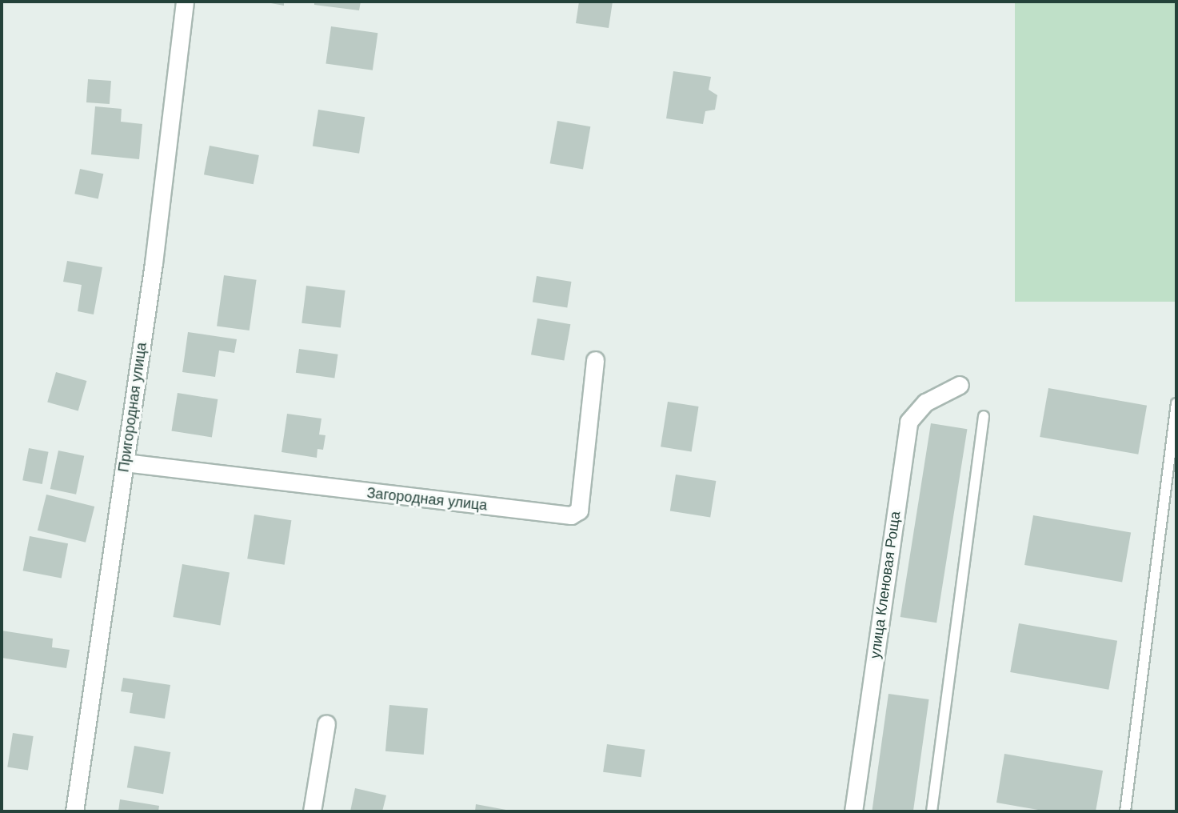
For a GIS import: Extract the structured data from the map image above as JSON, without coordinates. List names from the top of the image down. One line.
{"streets":{"street":["Пригородная улица","Загородная улица","улица Кленовая Роща"]},"crossings":[["Пригородная улица","Загородная улица"]]}
